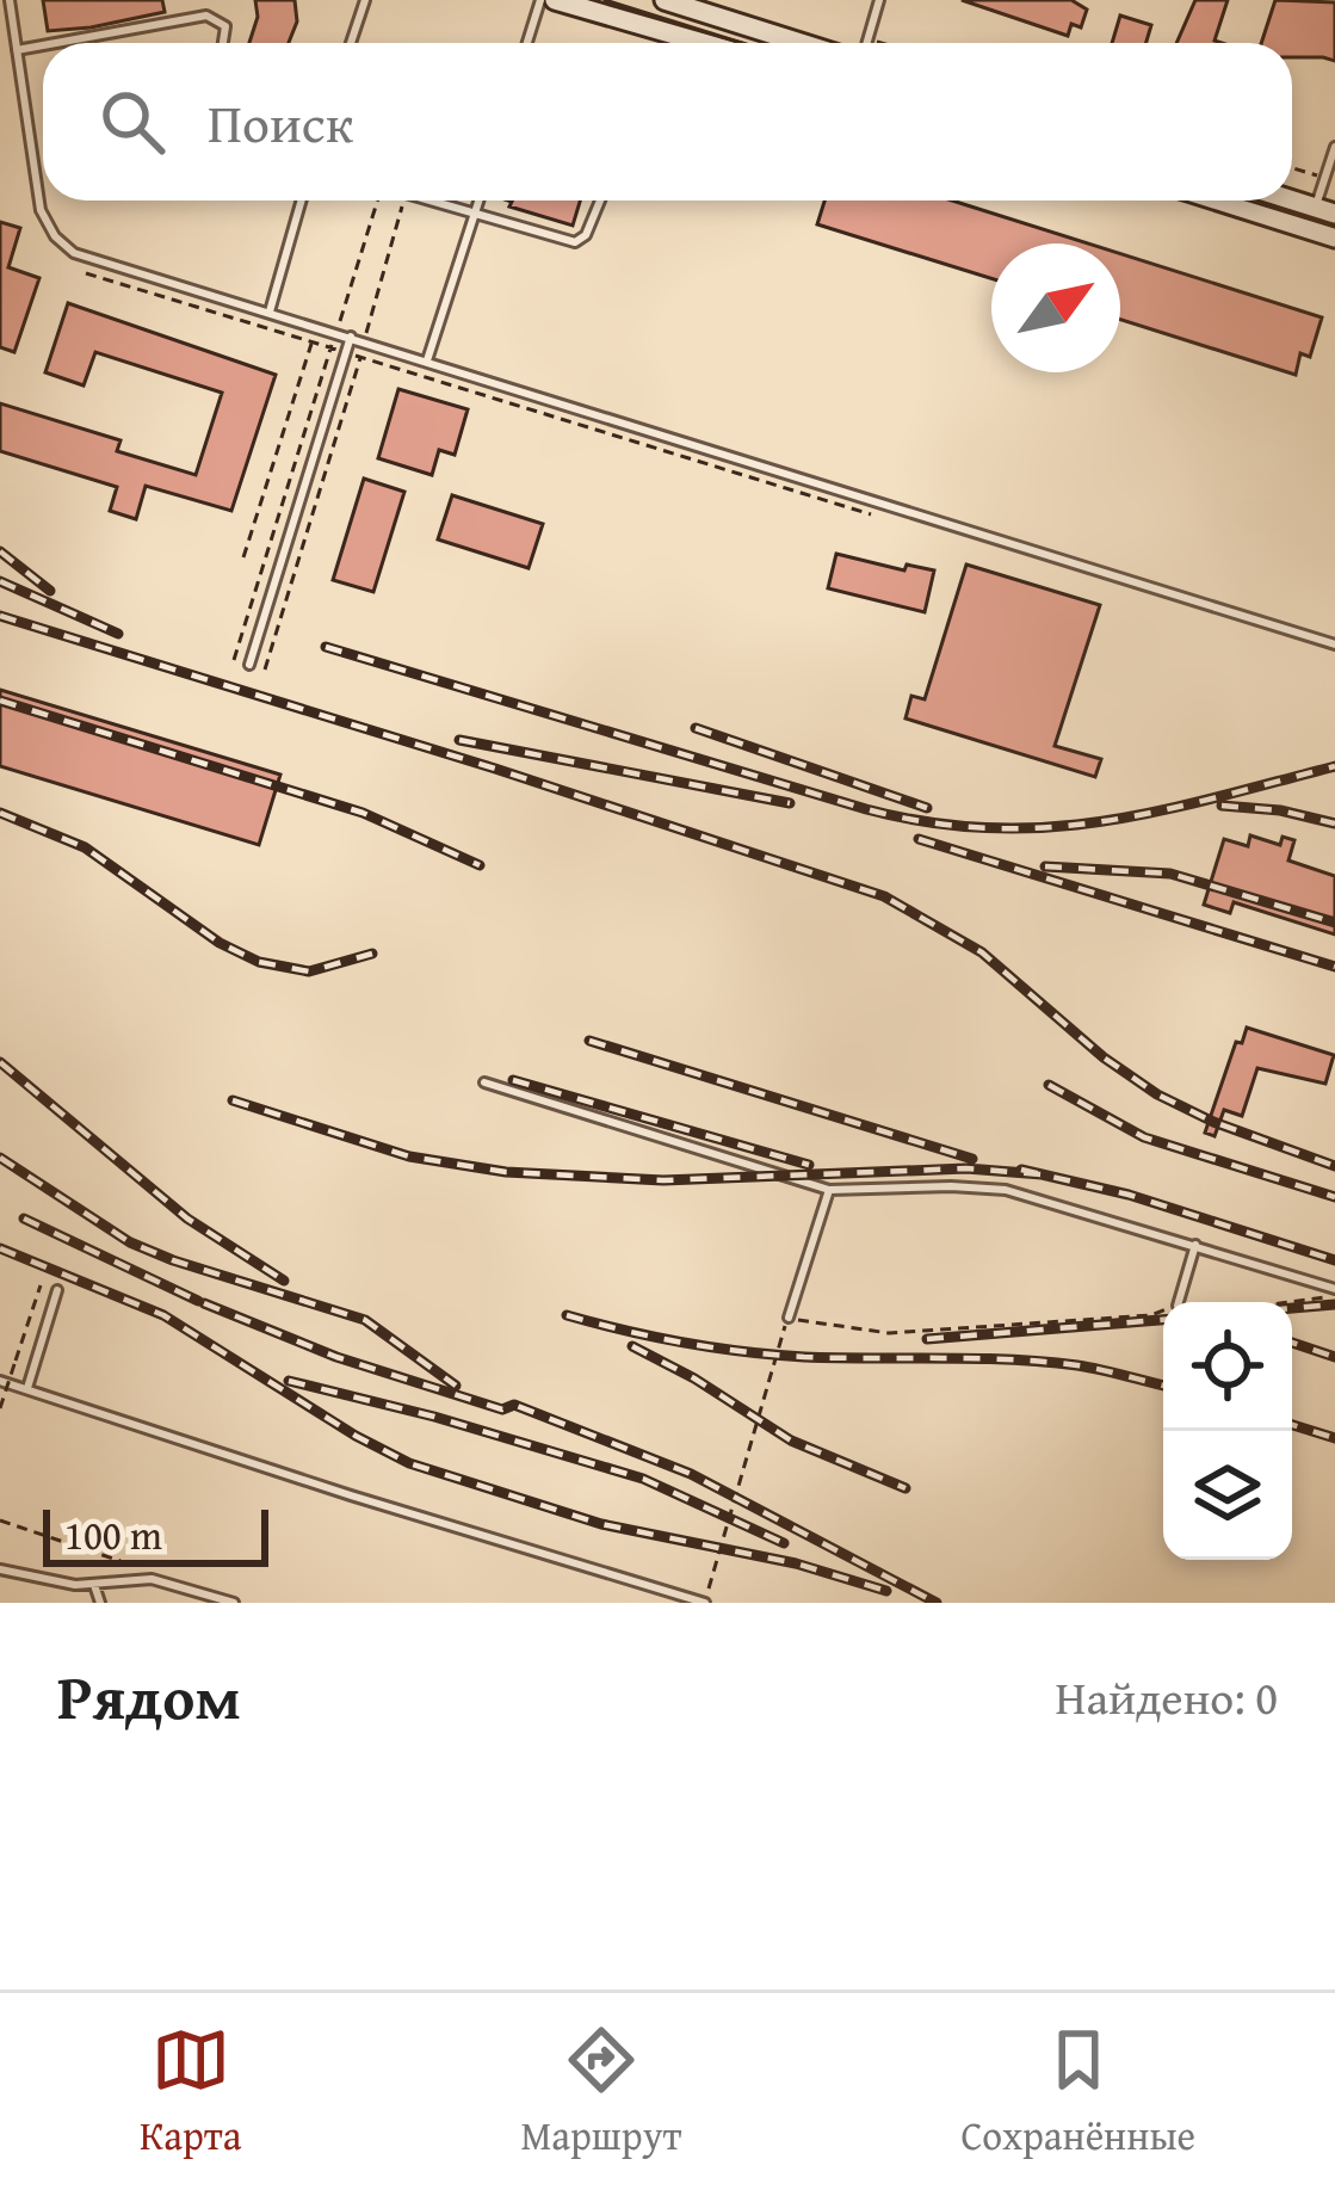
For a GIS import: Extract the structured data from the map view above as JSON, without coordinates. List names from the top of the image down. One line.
{"scale_bar":"100 m","north":"top right","page":{"search":"Поиск","scale":"100 m","heading":["Рядом","Найдено: 0"],"nav":["Карта","Маршрут","Сохранённые"]}}
